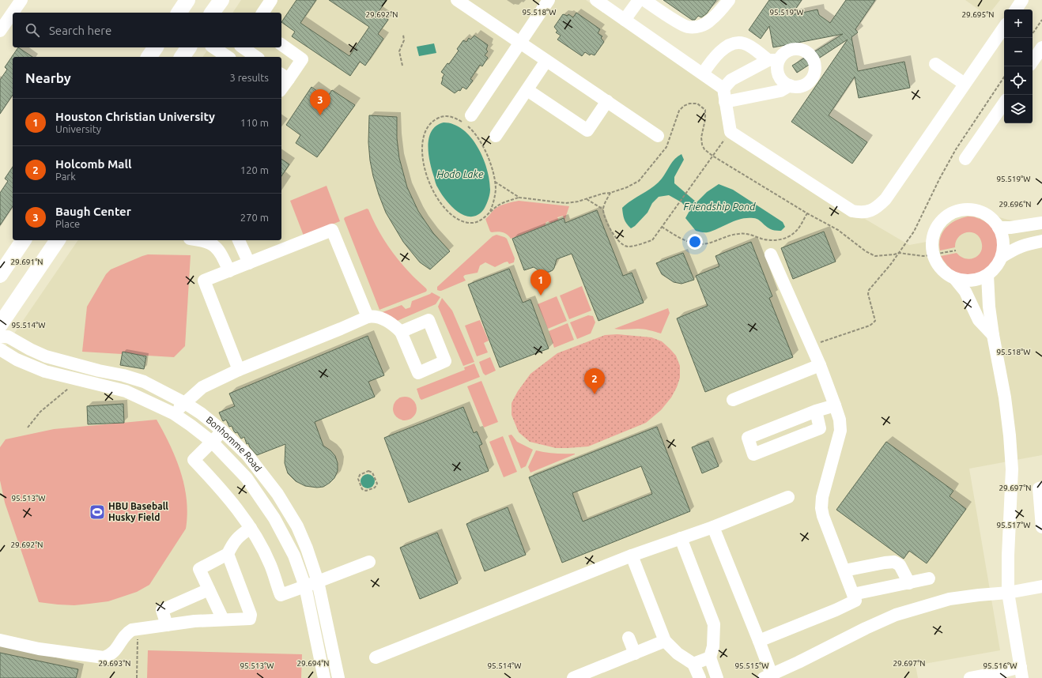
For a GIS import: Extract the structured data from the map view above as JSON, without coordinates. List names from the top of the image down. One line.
{"streets":{"street":["Bonhomme Road"]},"water":["Hodo Lake","Friendship Pond"],"places":{"sports":["HBU Baseball Husky Field"]},"page":{"map_buttons":["+","−"],"search":"Search here","heading":["Nearby","3 results"],"pins":["3","1","2"],"list":[{"mark":"1","name":"Houston Christian University","note":"University","value":"110 m"},{"mark":"2","name":"Holcomb Mall","note":"Park","value":"120 m"},{"mark":"3","name":"Baugh Center","note":"Place","value":"270 m"}]},"coordinates":["95.518°W","95.519°W","29.692°N","29.695°N","29.696°N","29.691°N","95.514°W","29.697°N","95.513°W","95.517°W","29.693°N","29.694°N","95.515°W","95.516°W"]}
